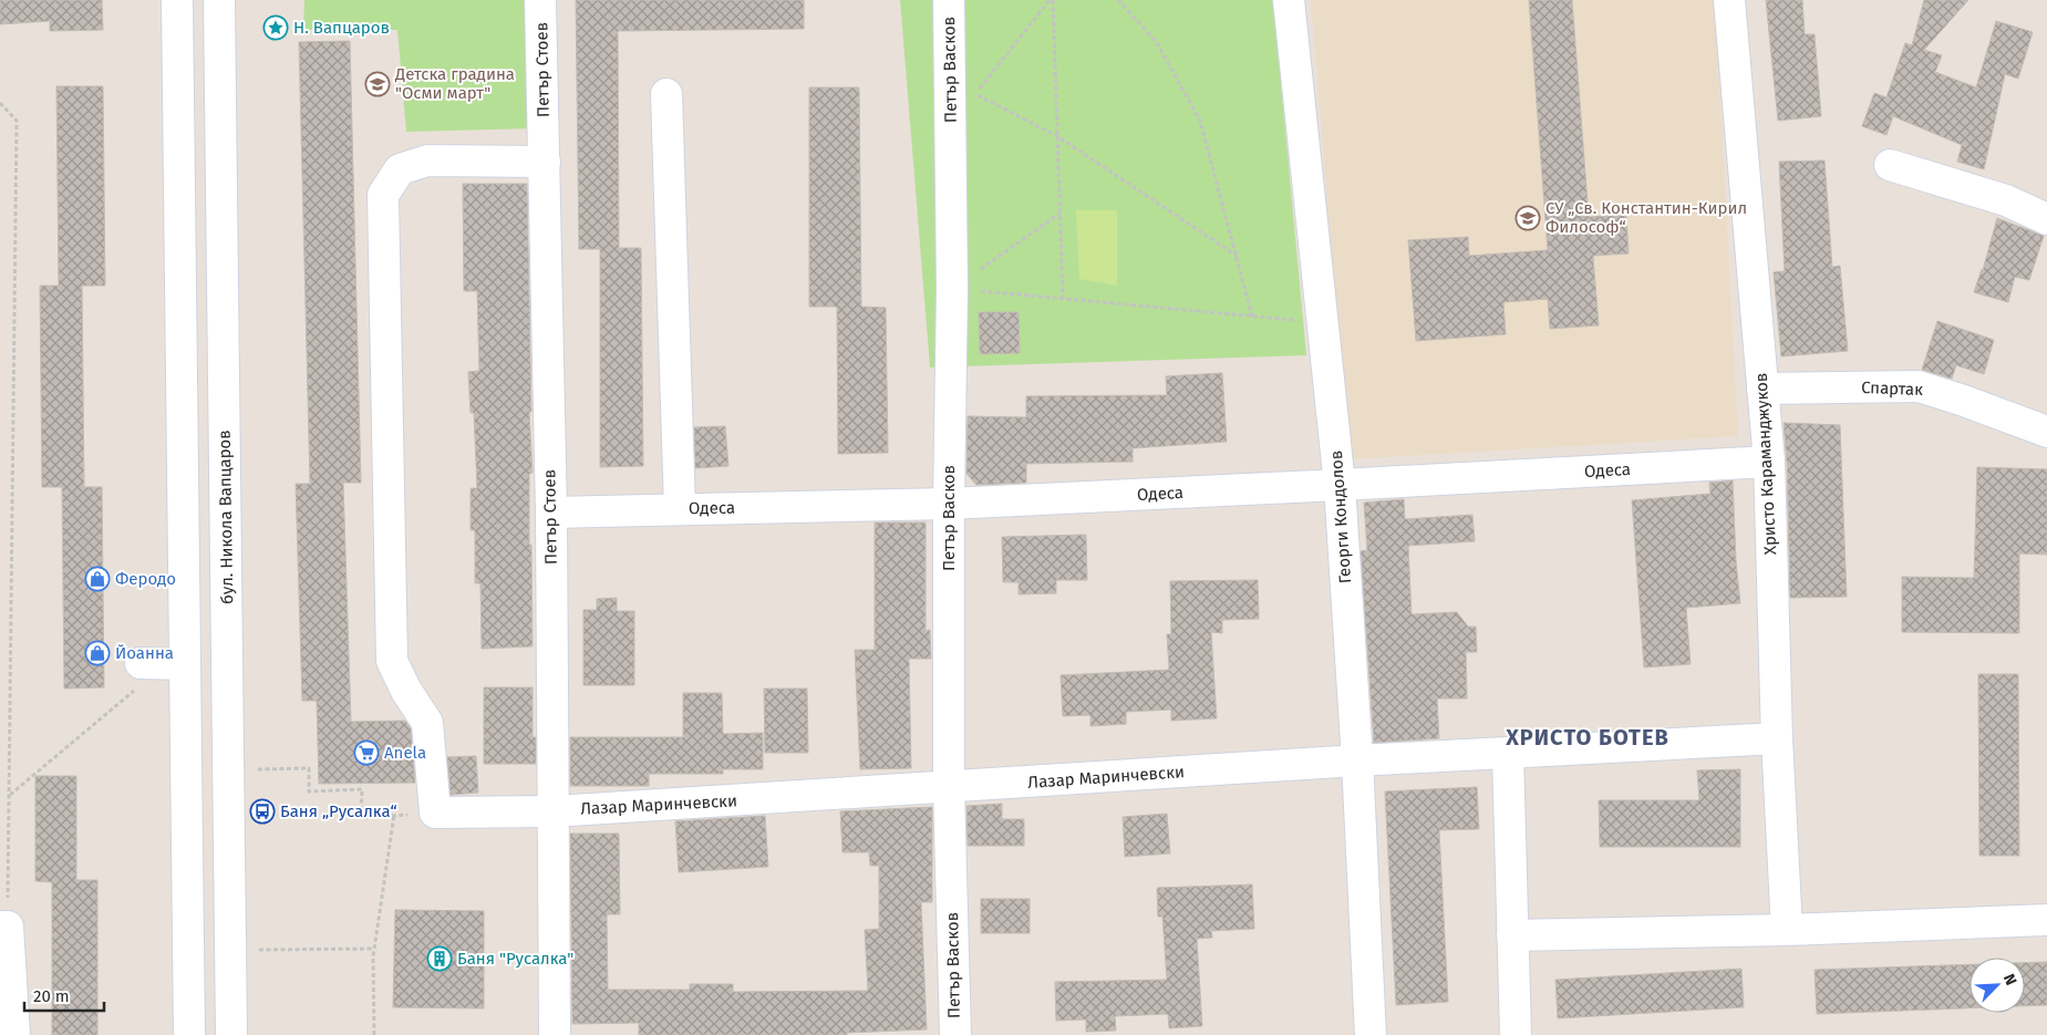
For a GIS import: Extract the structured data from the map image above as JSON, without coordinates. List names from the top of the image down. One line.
{"streets":{"street":["Петър Стоев","Петър Васков","Спартак","Христо Караманджуков","Одеса","бул. Никола Вапцаров","Георги Кондолов","Лазар Маринчевски"]},"crossings":[["Петър Стоев","Одеса"],["Петър Стоев","Лазар Маринчевски"],["Петър Васков","Одеса"],["Петър Васков","Лазар Маринчевски"],["Спартак","Христо Караманджуков"],["Христо Караманджуков","Одеса"],["Христо Караманджуков","Лазар Маринчевски"],["Одеса","Георги Кондолов"],["Георги Кондолов","Лазар Маринчевски"]],"districts":["ХРИСТО БОТЕВ"],"places":{"place":["Н. Вапцаров"],"school or university":["Детска градина \"Осми март\"","СУ „Св. Константин-Кирил Философ“"],"shop":["Феродо","Йоанна"],"supermarket":["Anela"],"bus stop":["Баня „Русалка“"],"building":["Баня \"Русалка\""]},"scale_bar":"20 m","north":"top right"}
